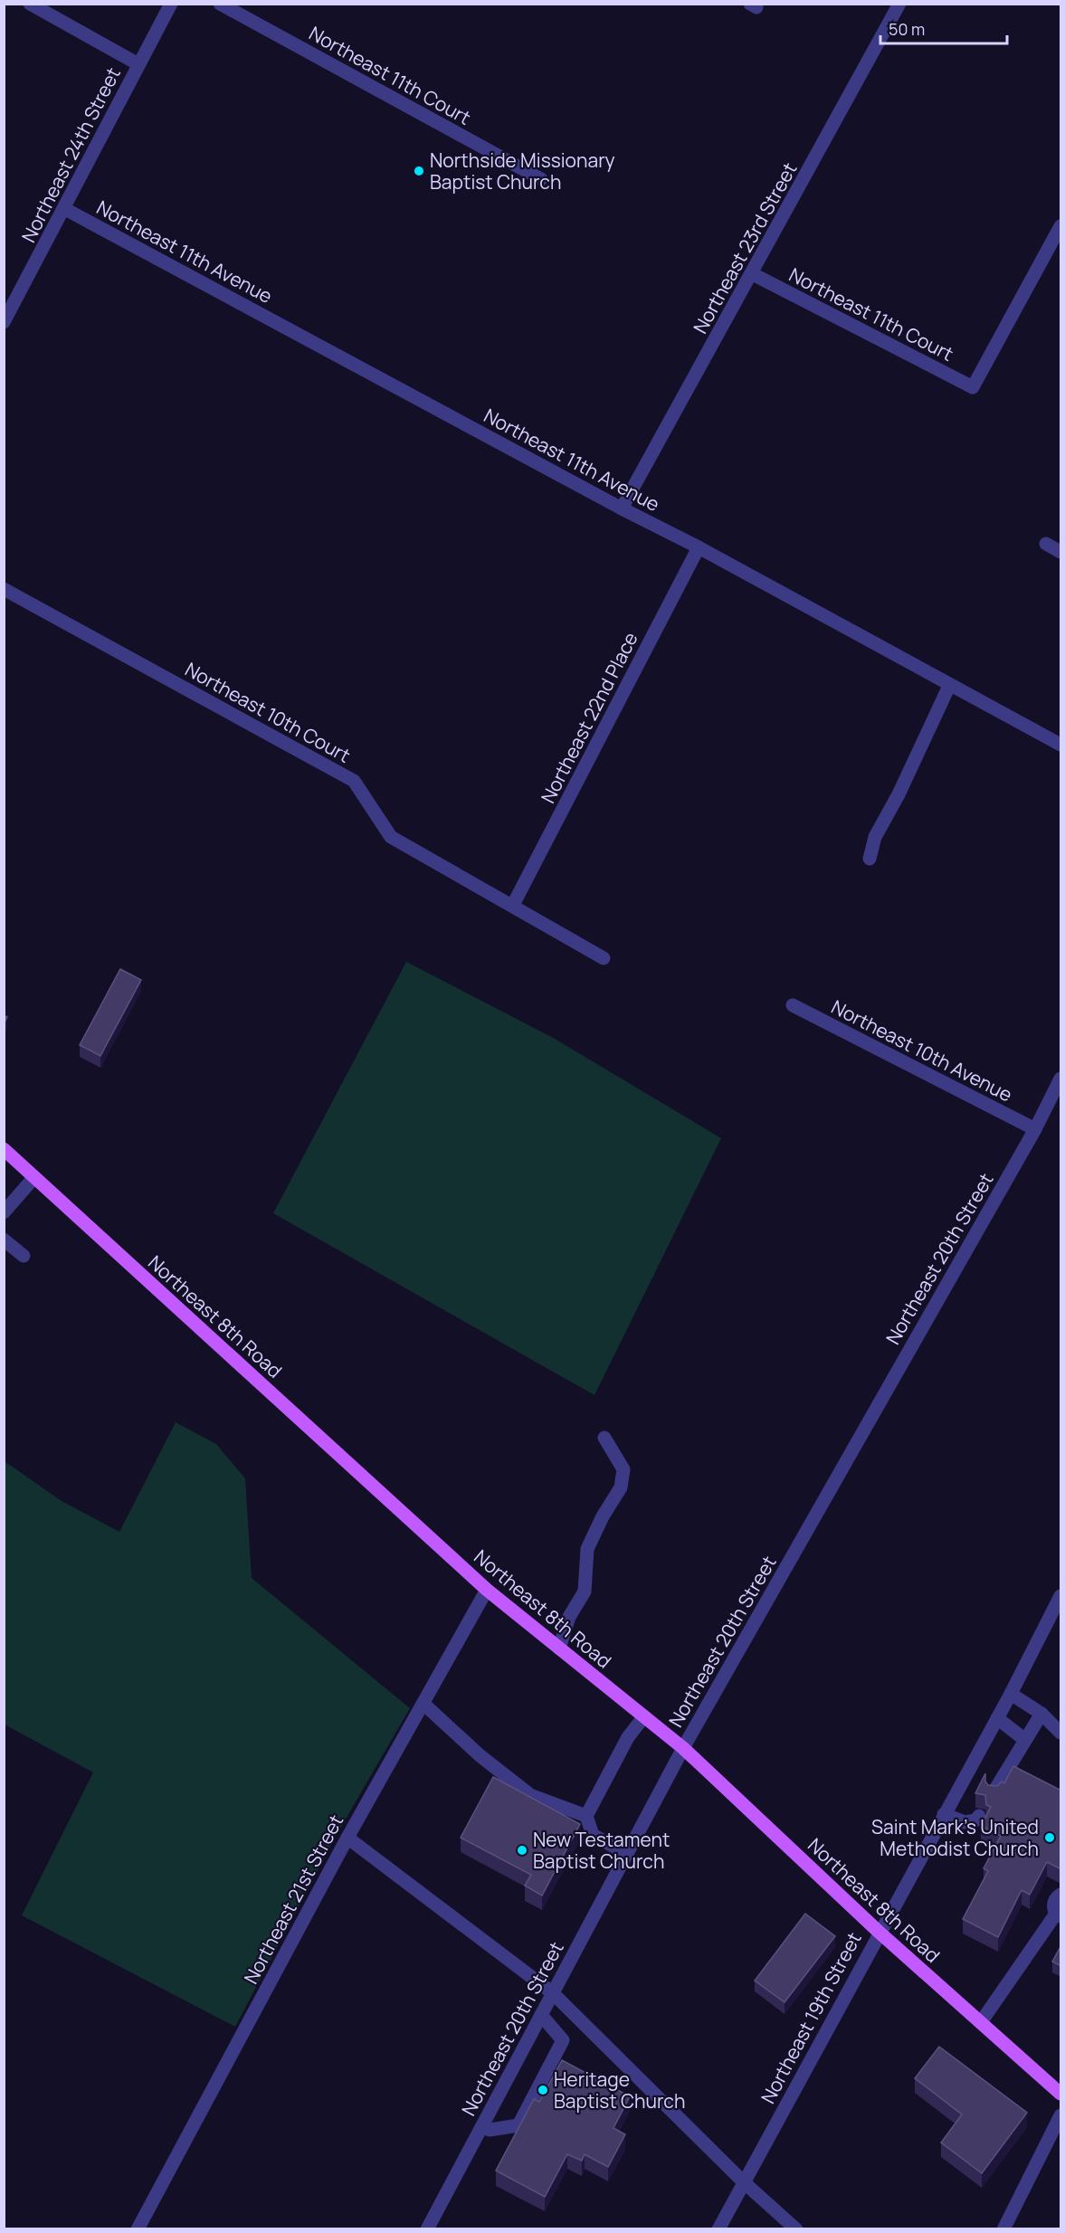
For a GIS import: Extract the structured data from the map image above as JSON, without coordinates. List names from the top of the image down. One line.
{"streets":{"main road":["Northeast 8th Road"],"street":["Northeast 11th Court","Northeast 24th Street","Northeast 23rd Street","Northeast 11th Avenue","Northeast 10th Court","Northeast 22nd Place","Northeast 10th Avenue","Northeast 20th Street","Northeast 21st Street","Northeast 19th Street"]},"crossings":[["Northeast 11th Court","Northeast 23rd Street"],["Northeast 24th Street","Northeast 11th Avenue"],["Northeast 23rd Street","Northeast 11th Avenue"],["Northeast 11th Avenue","Northeast 22nd Place"],["Northeast 10th Court","Northeast 22nd Place"],["Northeast 10th Avenue","Northeast 20th Street"],["Northeast 20th Street","Northeast 8th Road"],["Northeast 8th Road","Northeast 21st Street"],["Northeast 8th Road","Northeast 19th Street"]],"places":["Northside Missionary Baptist Church","Saint Mark's United Methodist Church","New Testament Baptist Church","Heritage Baptist Church"],"scale_bar":"50 m"}
